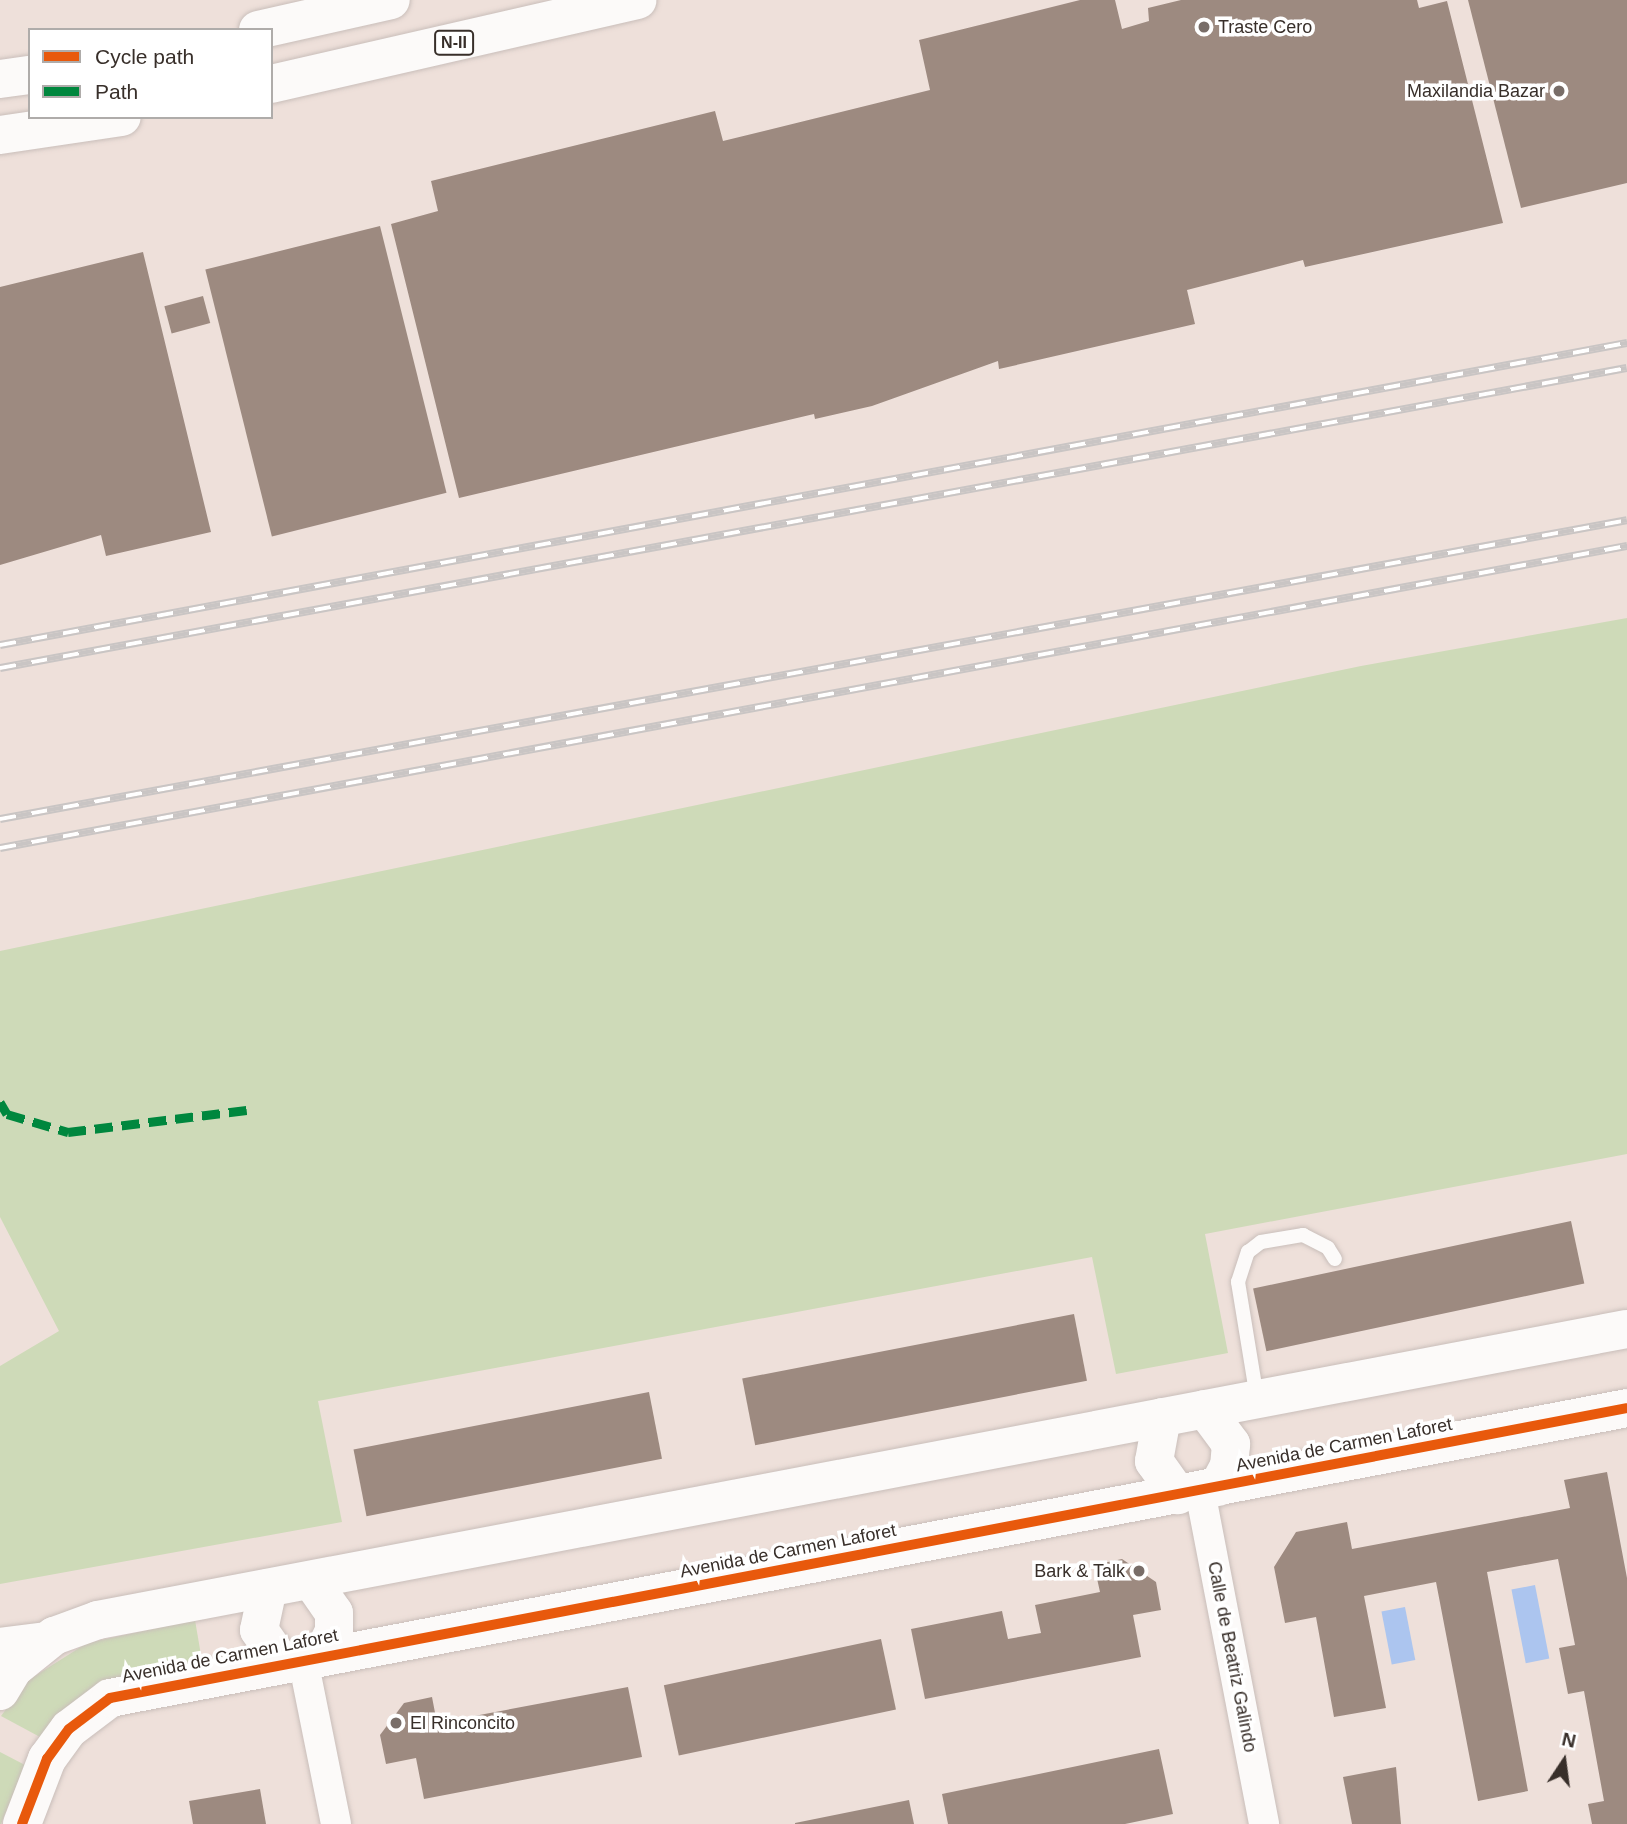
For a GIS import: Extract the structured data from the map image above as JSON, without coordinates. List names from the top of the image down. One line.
{"streets":{"street":["N-II","Avenida de Carmen Laforet","Calle de Beatriz Galindo"]},"crossings":[["Avenida de Carmen Laforet","Calle de Beatriz Galindo"]],"places":["Traste Cero","Maxilandia Bazar","Bark & Talk","El Rinconcito"],"legend":["Cycle path","Path"],"north":"top"}
